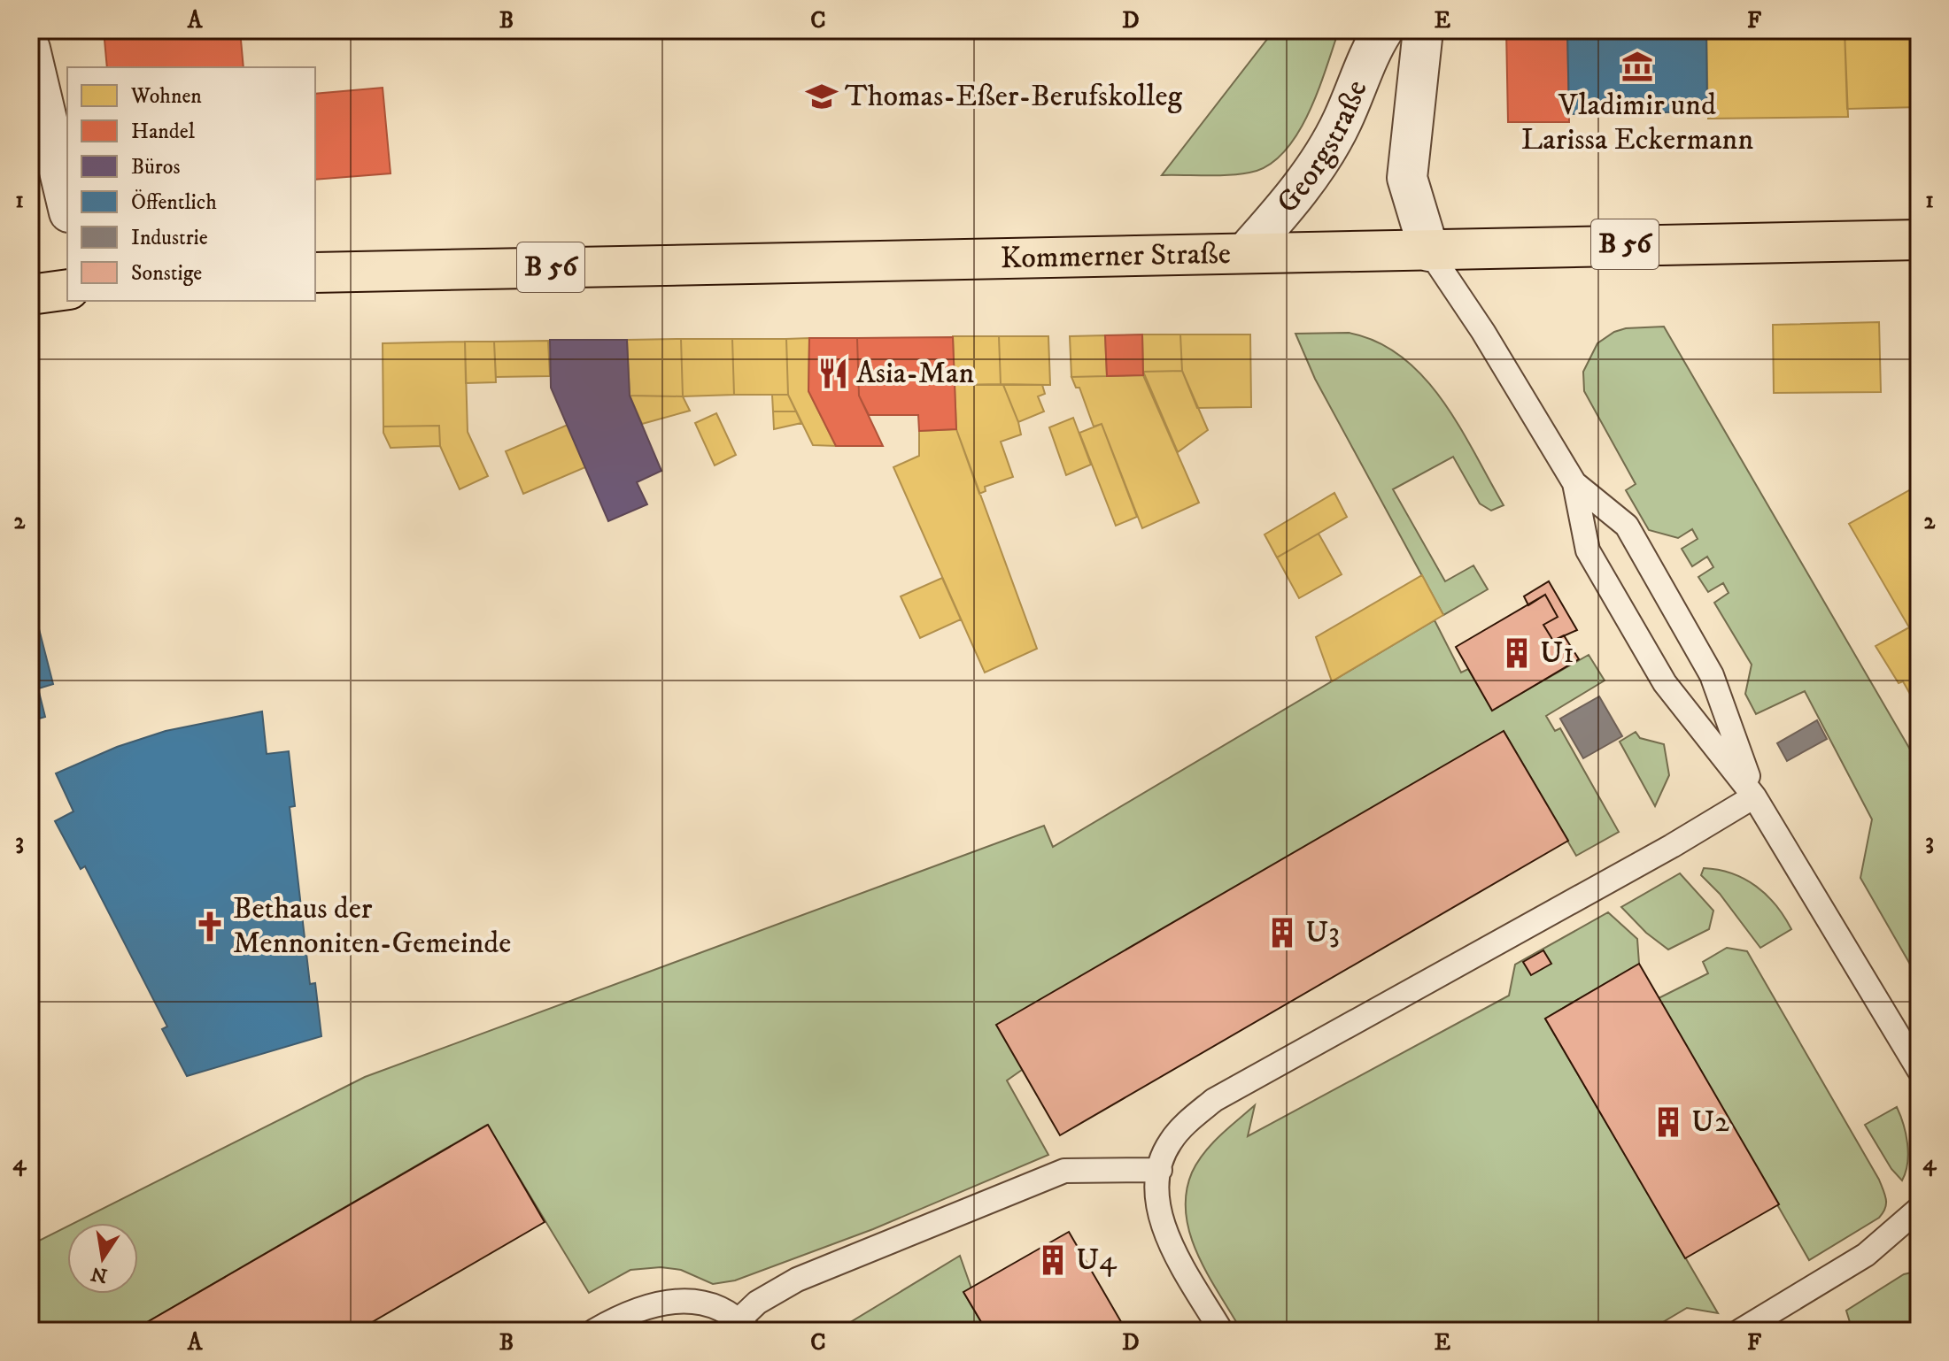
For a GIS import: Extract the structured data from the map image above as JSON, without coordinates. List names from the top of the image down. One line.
{"streets":{"main road":["B 56","Kommerner Straße"],"street":["Georgstraße"]},"crossings":[["Georgstraße","Kommerner Straße"]],"places":{"museum":["Vladimir und Larissa Eckermann"],"school or university":["Thomas-Eßer-Berufskolleg"],"restaurant":["Asia-Man"],"building":["U1","U3","U2","U4"],"church":["Bethaus der Mennoniten-Gemeinde"]},"legend":["Wohnen","Handel","Büros","Öffentlich","Industrie","Sonstige"],"north":"bottom","grid":{"columns":["A","B","C","D","E","F"],"rows":["1","2","3","4"]}}
